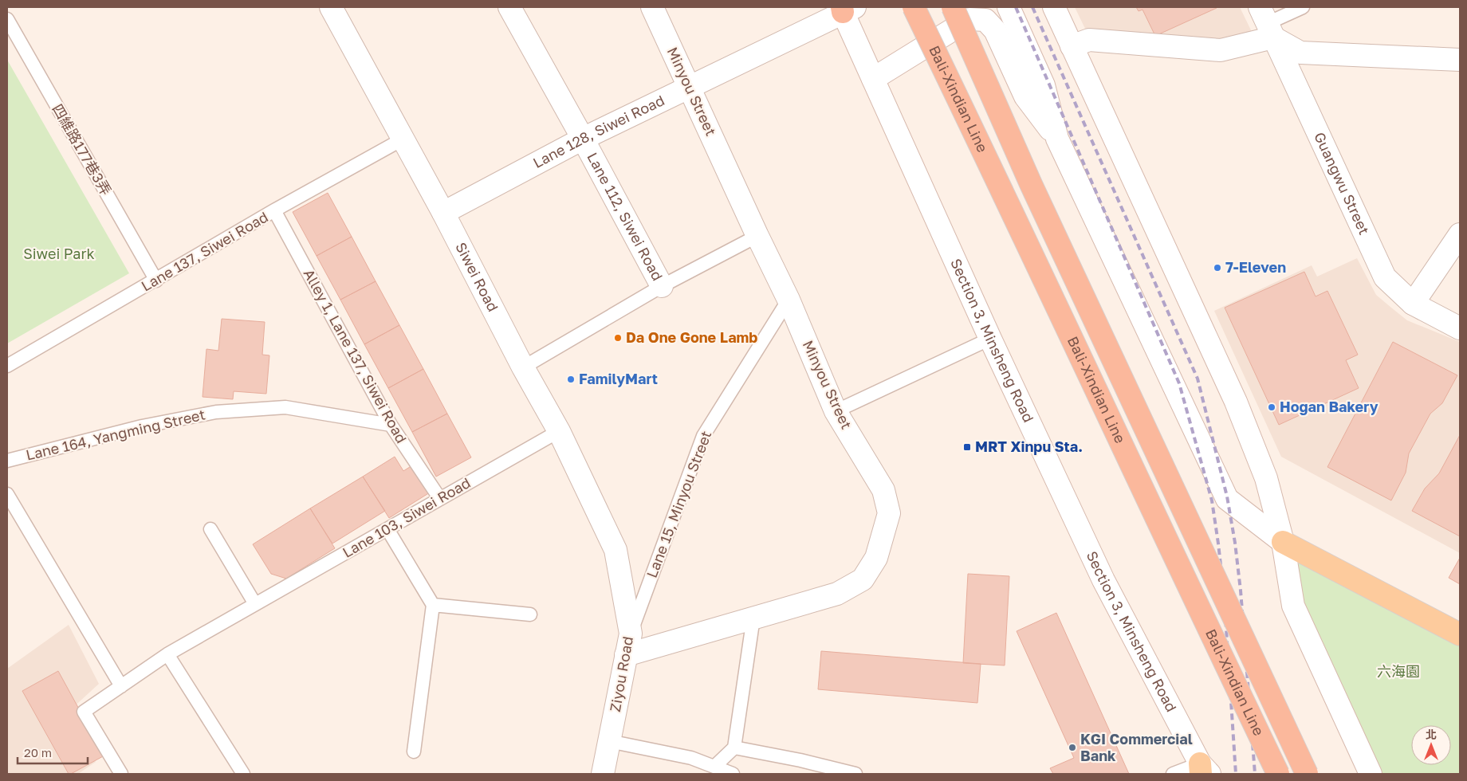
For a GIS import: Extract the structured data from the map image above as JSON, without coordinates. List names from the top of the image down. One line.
{"streets":{"highway":["Bali-Xindian Line"],"street":["Minyou Street","Lane 128, Siwei Road","Guangwu Street","Lane 112, Siwei Road","Siwei Road","Section 3, Minsheng Road","Ziyou Road"],"lane":["四維路177巷3弄","Lane 137, Siwei Road","Alley 1, Lane 137, Siwei Road","Lane 164, Yangming Street","Lane 15, Minyou Street","Lane 103, Siwei Road"]},"crossings":[["Minyou Street","Lane 128, Siwei Road"],["Minyou Street","Lane 15, Minyou Street"],["Minyou Street","Ziyou Road"],["Lane 128, Siwei Road","Lane 112, Siwei Road"],["Lane 128, Siwei Road","Siwei Road"],["Lane 128, Siwei Road","Section 3, Minsheng Road"],["四維路177巷3弄","Lane 137, Siwei Road"],["Lane 112, Siwei Road","Siwei Road"],["Lane 137, Siwei Road","Siwei Road"],["Lane 137, Siwei Road","Alley 1, Lane 137, Siwei Road"],["Siwei Road","Lane 103, Siwei Road"],["Siwei Road","Ziyou Road"],["Alley 1, Lane 137, Siwei Road","Lane 164, Yangming Street"],["Alley 1, Lane 137, Siwei Road","Lane 103, Siwei Road"],["Lane 15, Minyou Street","Ziyou Road"]],"parks":["Siwei Park","六海園"],"places":{"other":["7-Eleven","Da One Gone Lamb","FamilyMart","Hogan Bakery","KGI Commercial Bank"],"transit":["MRT Xinpu Sta."]},"scale_bar":"20 m","north":"top"}
